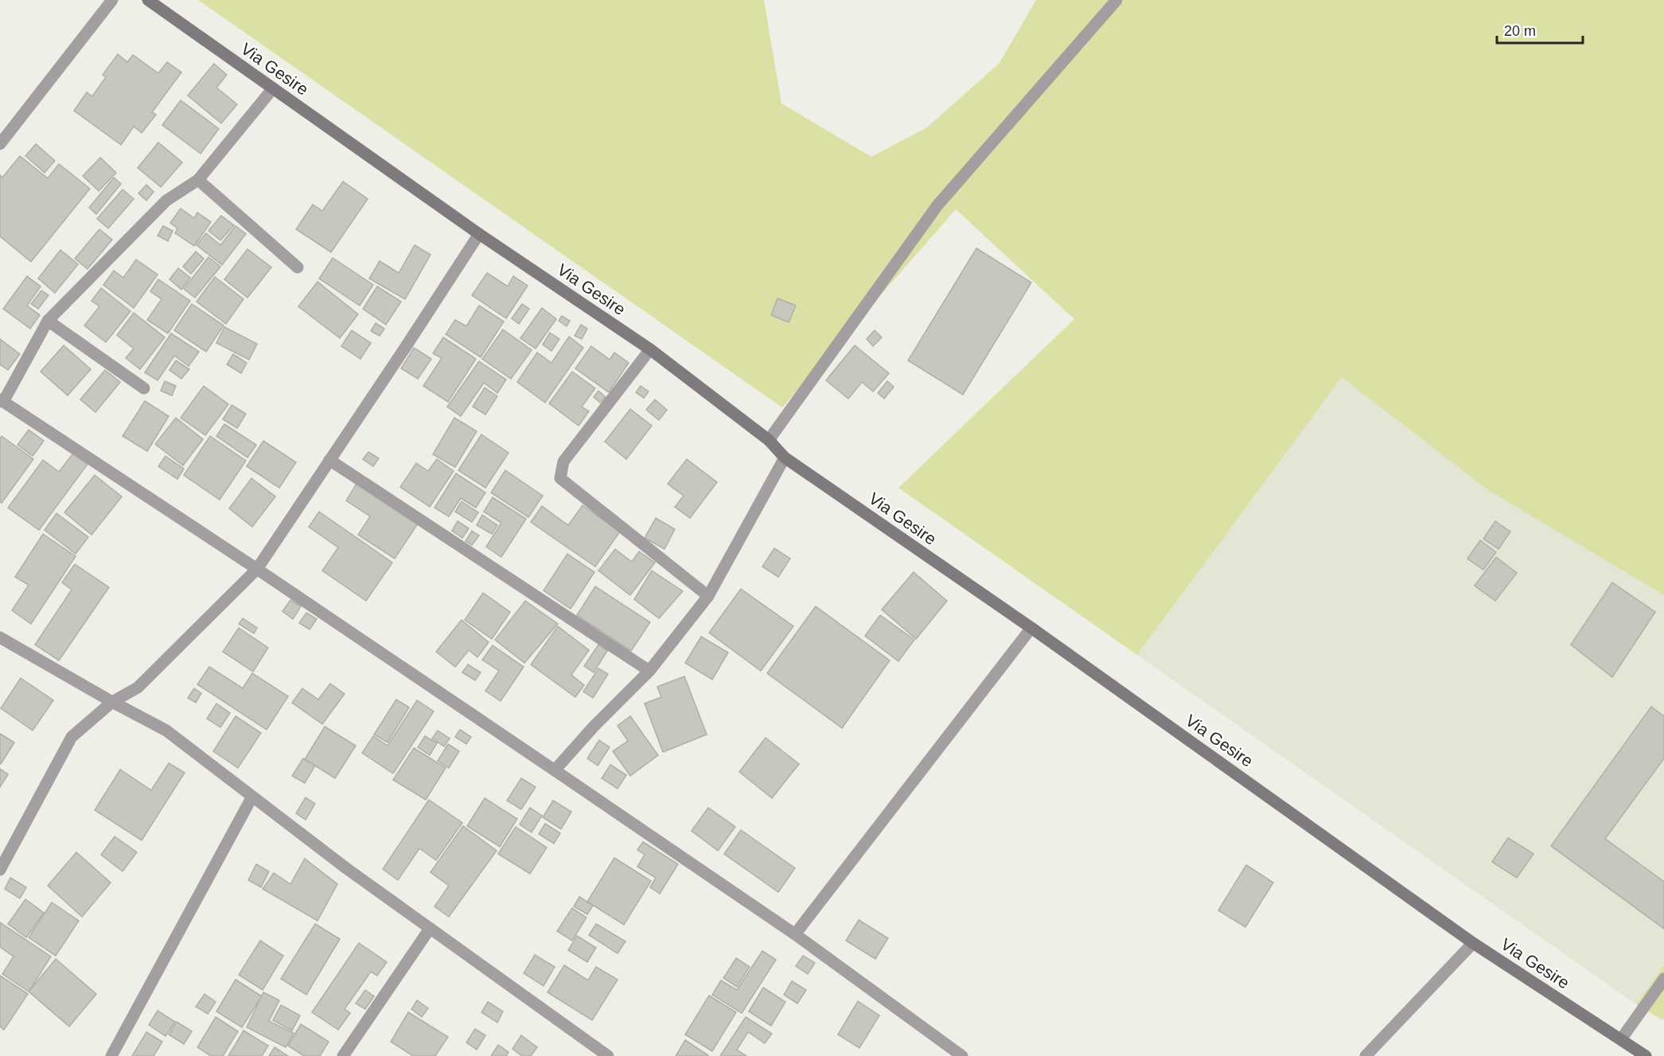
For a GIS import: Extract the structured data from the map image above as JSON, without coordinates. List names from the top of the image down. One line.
{"streets":{"main road":["Via Gesire"]},"scale_bar":"20 m"}
